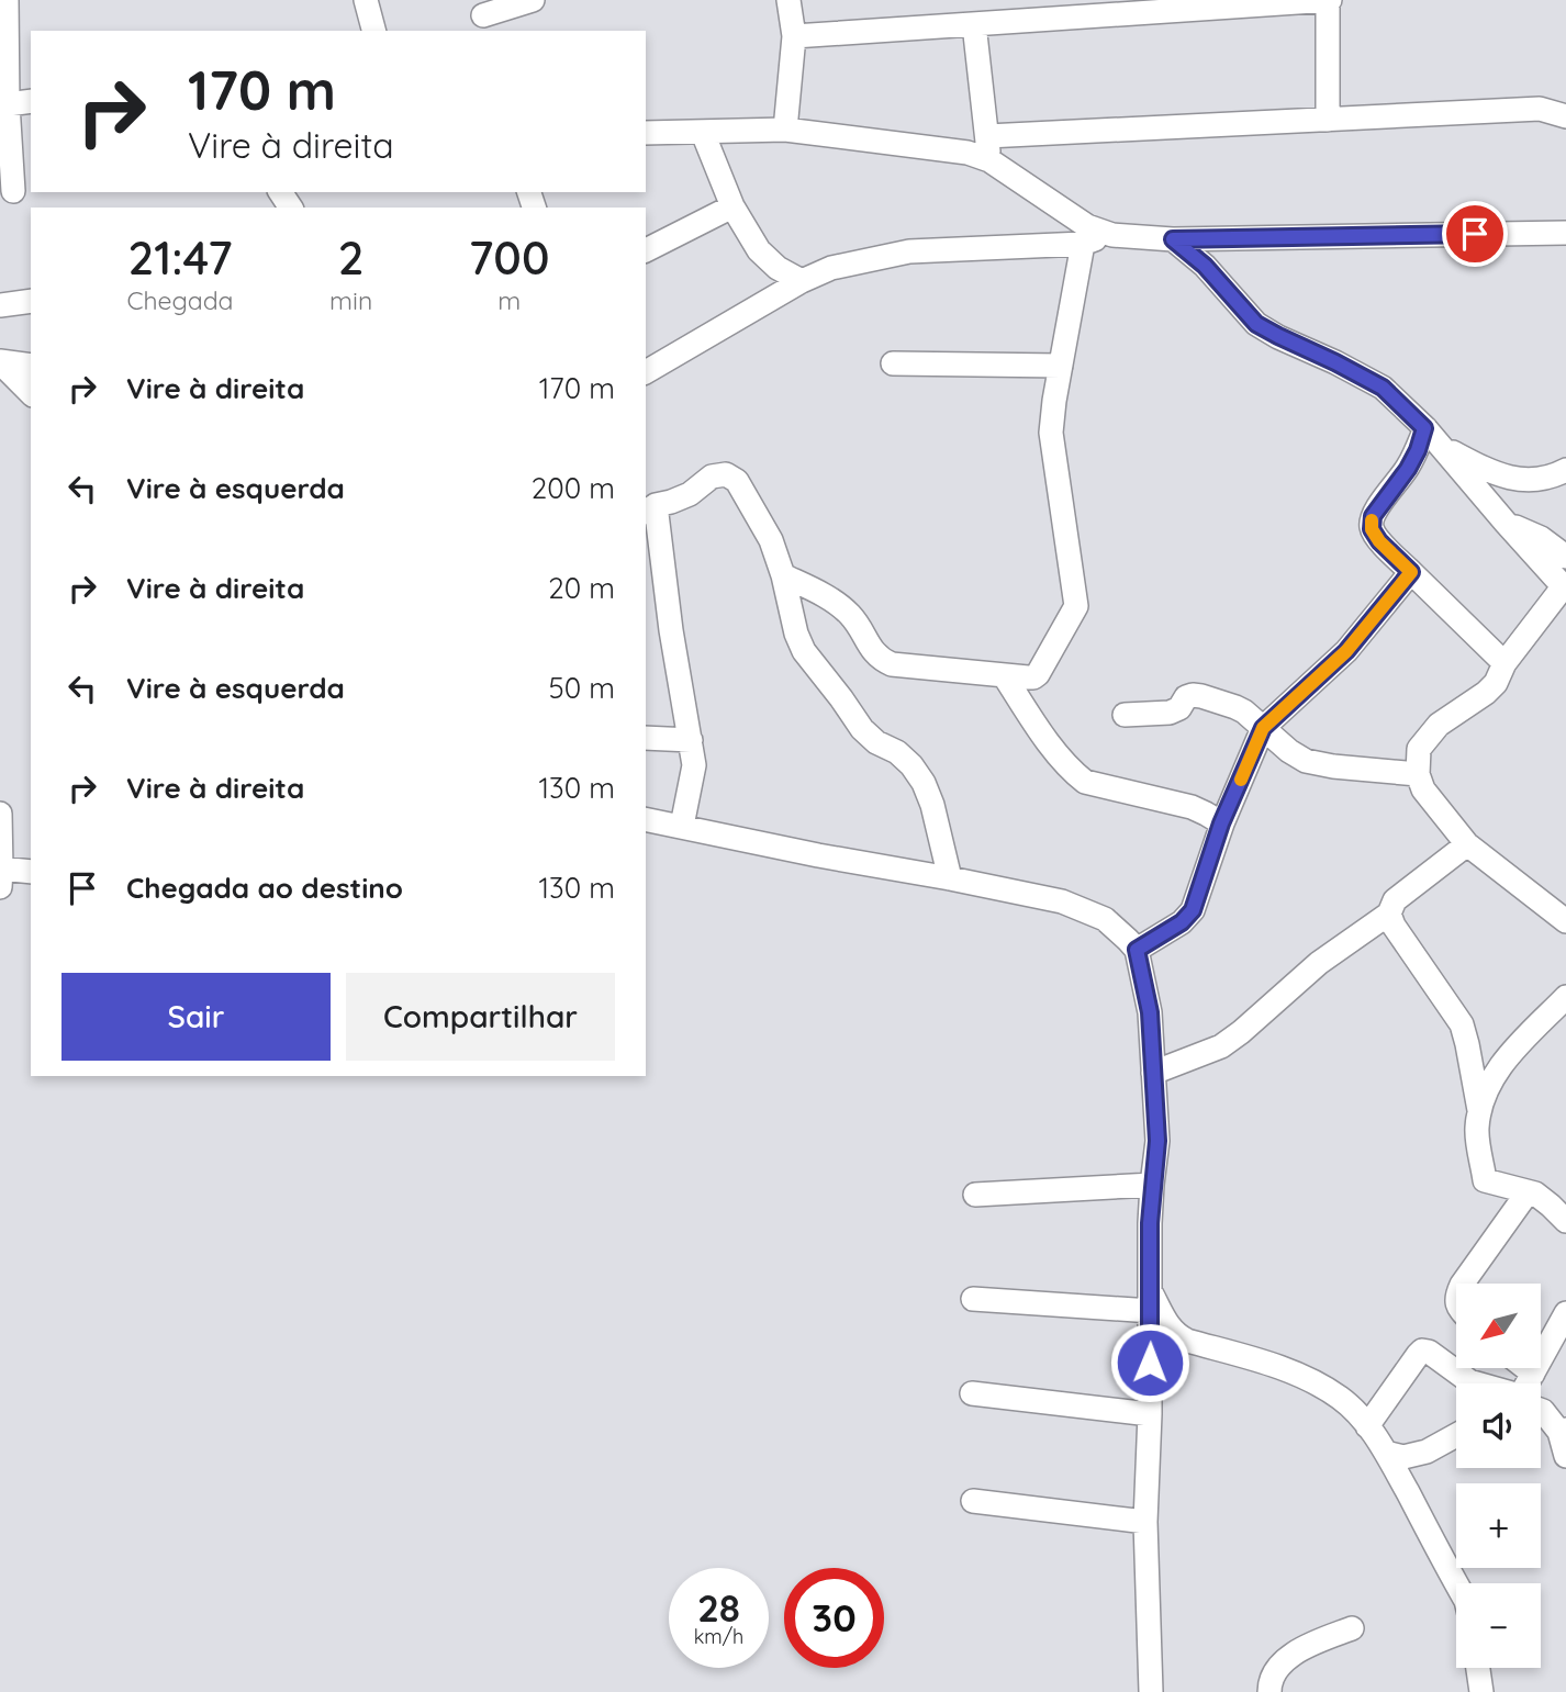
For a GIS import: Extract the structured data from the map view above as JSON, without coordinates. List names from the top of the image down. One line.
{"north":"bottom left","page":{"turn":["170 m","Vire à direita"],"eta":["21:47","Chegada","2","min","700","m"],"list":[{"name":"Vire à direita","value":"170 m"},{"name":"Vire à esquerda","value":"200 m"},{"name":"Vire à direita","value":"20 m"},{"name":"Vire à esquerda","value":"50 m"},{"name":"Vire à direita","value":"130 m"},{"name":"Chegada ao destino","value":"130 m"}],"buttons":["Sair","Compartilhar"],"map_buttons":["+","−"],"speed":"28 km/h","limit":"30"}}
